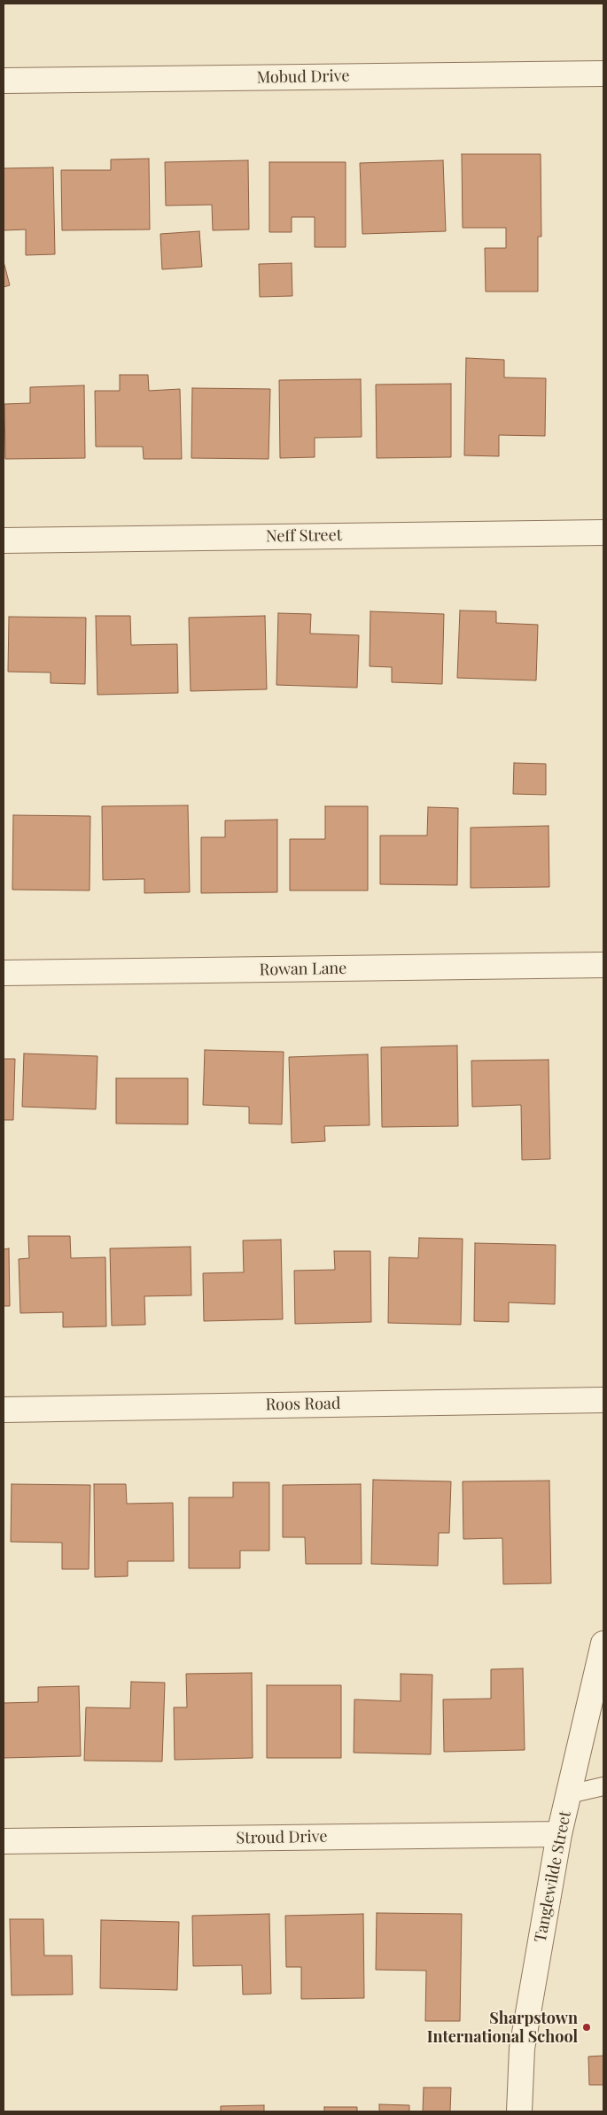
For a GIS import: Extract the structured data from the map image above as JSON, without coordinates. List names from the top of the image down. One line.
{"streets":{"street":["Mobud Drive","Neff Street","Rowan Lane","Roos Road","Stroud Drive","Tanglewilde Street"]},"crossings":[["Stroud Drive","Tanglewilde Street"]],"places":["Sharpstown International School"]}
